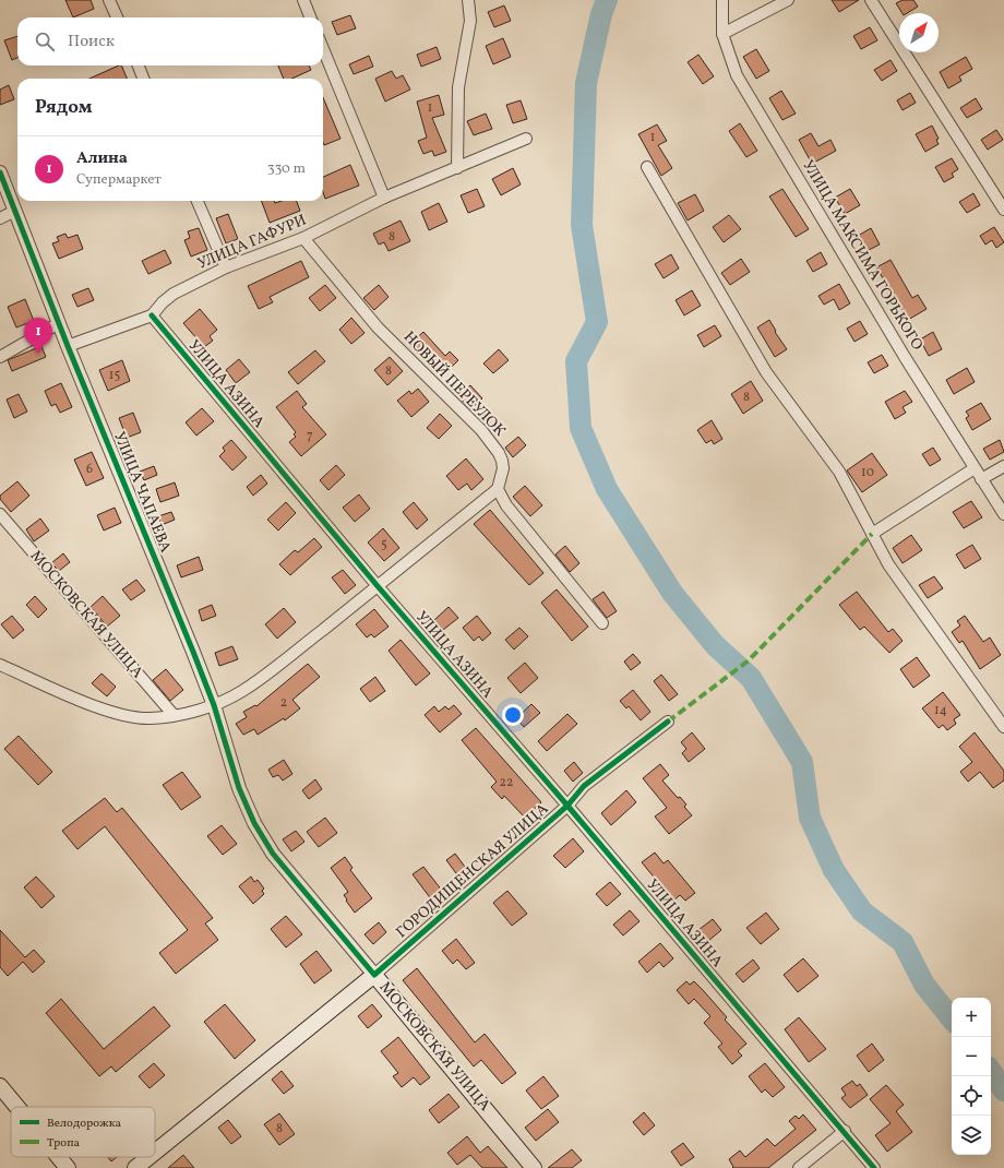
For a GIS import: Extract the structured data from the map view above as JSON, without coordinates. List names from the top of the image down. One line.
{"streets":{"main road":["МОСКОВСКАЯ УЛИЦА","ГОРОДИЩЕНСКАЯ УЛИЦА"],"street":["УЛИЦА ГАФУРИ","УЛИЦА МАКСИМА ГОРЬКОГО","УЛИЦА АЗИНА","НОВЫЙ ПЕРЕУЛОК","УЛИЦА ЧАПАЕВА"]},"crossings":[["УЛИЦА ГАФУРИ","УЛИЦА АЗИНА"],["УЛИЦА ГАФУРИ","НОВЫЙ ПЕРЕУЛОК"],["УЛИЦА ГАФУРИ","УЛИЦА ЧАПАЕВА"],["УЛИЦА АЗИНА","ГОРОДИЩЕНСКАЯ УЛИЦА"],["УЛИЦА ЧАПАЕВА","МОСКОВСКАЯ УЛИЦА"],["МОСКОВСКАЯ УЛИЦА","ГОРОДИЩЕНСКАЯ УЛИЦА"]],"house_numbers":["1","1","8","8","15","8","7","6","10","5","2","14","22","8"],"legend":["Велодорожка","Тропа"],"north":"top right","page":{"search":"Поиск","heading":"Рядом","list":[{"mark":"1","name":"Алина","note":"Супермаркет","value":"330 m"}],"pins":"1","map_buttons":["+","−"]}}
